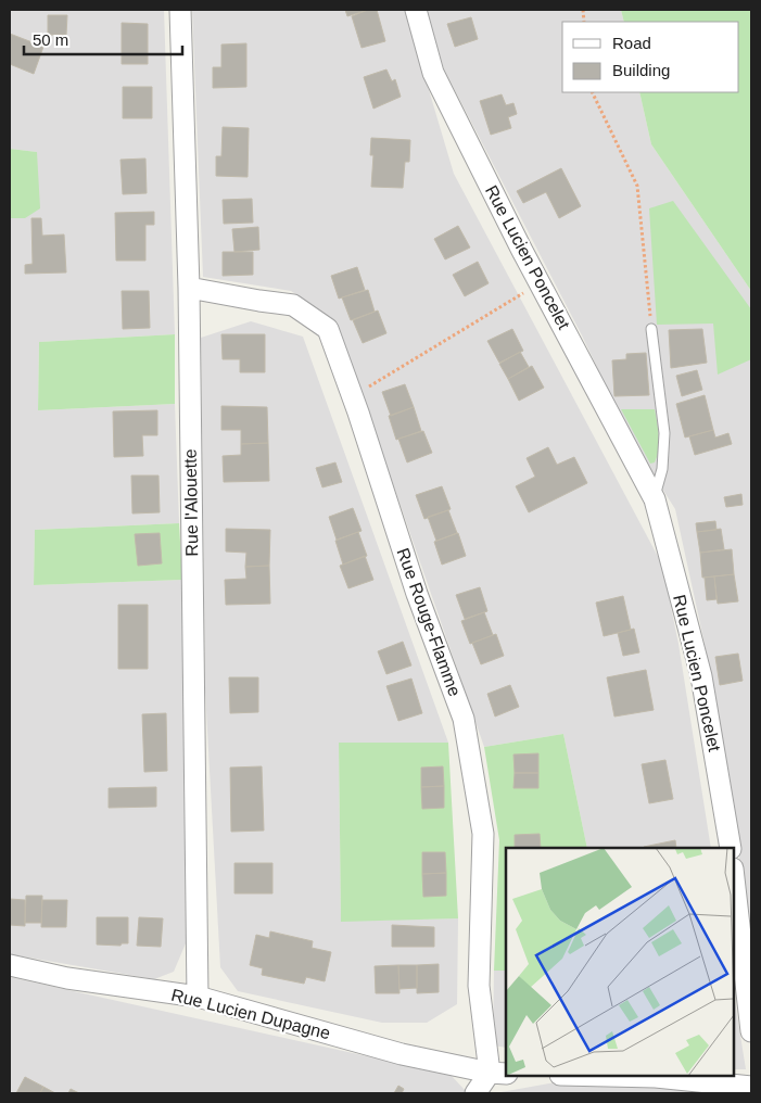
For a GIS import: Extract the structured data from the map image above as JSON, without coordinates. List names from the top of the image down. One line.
{"streets":{"street":["Rue Lucien Poncelet","Rue l'Alouette","Rue Rouge-Flamme","Rue Lucien Dupagne"]},"crossings":[["Rue l'Alouette","Rue Rouge-Flamme"],["Rue l'Alouette","Rue Lucien Dupagne"],["Rue Rouge-Flamme","Rue Lucien Dupagne"]],"legend":["Road","Building"],"scale_bar":"50 m"}
